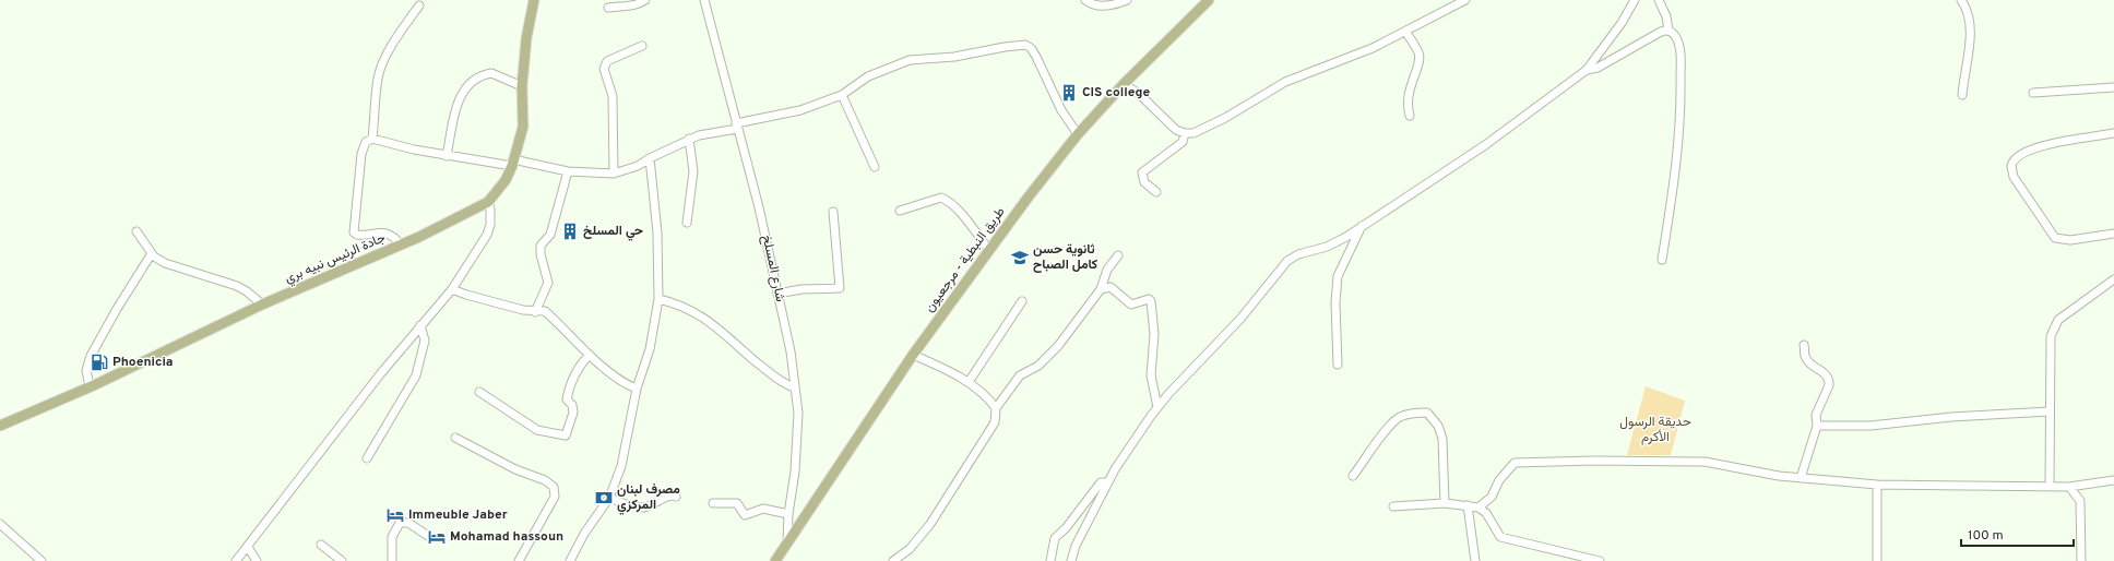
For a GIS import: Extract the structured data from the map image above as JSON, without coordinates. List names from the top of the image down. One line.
{"streets":{"main road":["جادة الرئيس نبيه بري","طريق النبطية - مرجعيون"],"street":["شارع المسلخ"]},"crossings":[["طريق النبطية - مرجعيون","شارع المسلخ"]],"parks":["حديقة الرسول الأكرم"],"places":{"building":["CIS college","حي المسلخ"],"school or university":["ثانوية حسن كامل الصباح"],"fuel station":["Phoenicia"],"bank":["مصرف لبنان المركزي"],"hotel":["Immeuble Jaber","Mohamad hassoun"]},"scale_bar":"100 m"}
